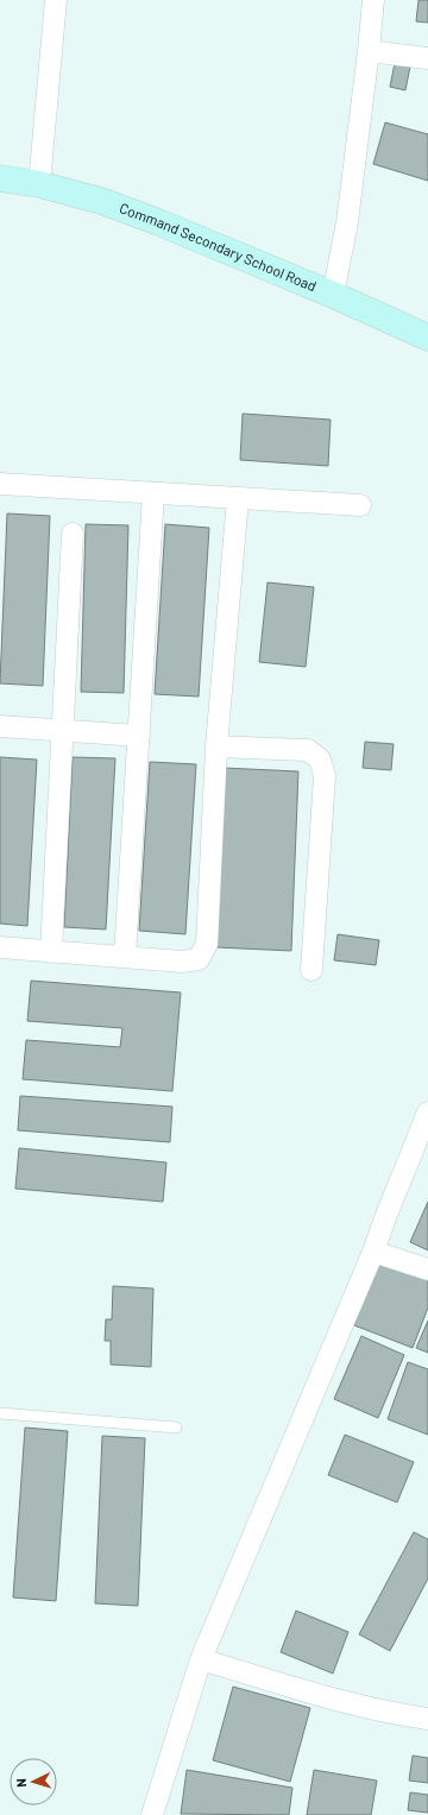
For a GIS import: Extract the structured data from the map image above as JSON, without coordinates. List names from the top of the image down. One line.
{"streets":{"main road":["Command Secondary School Road"]},"north":"left"}
